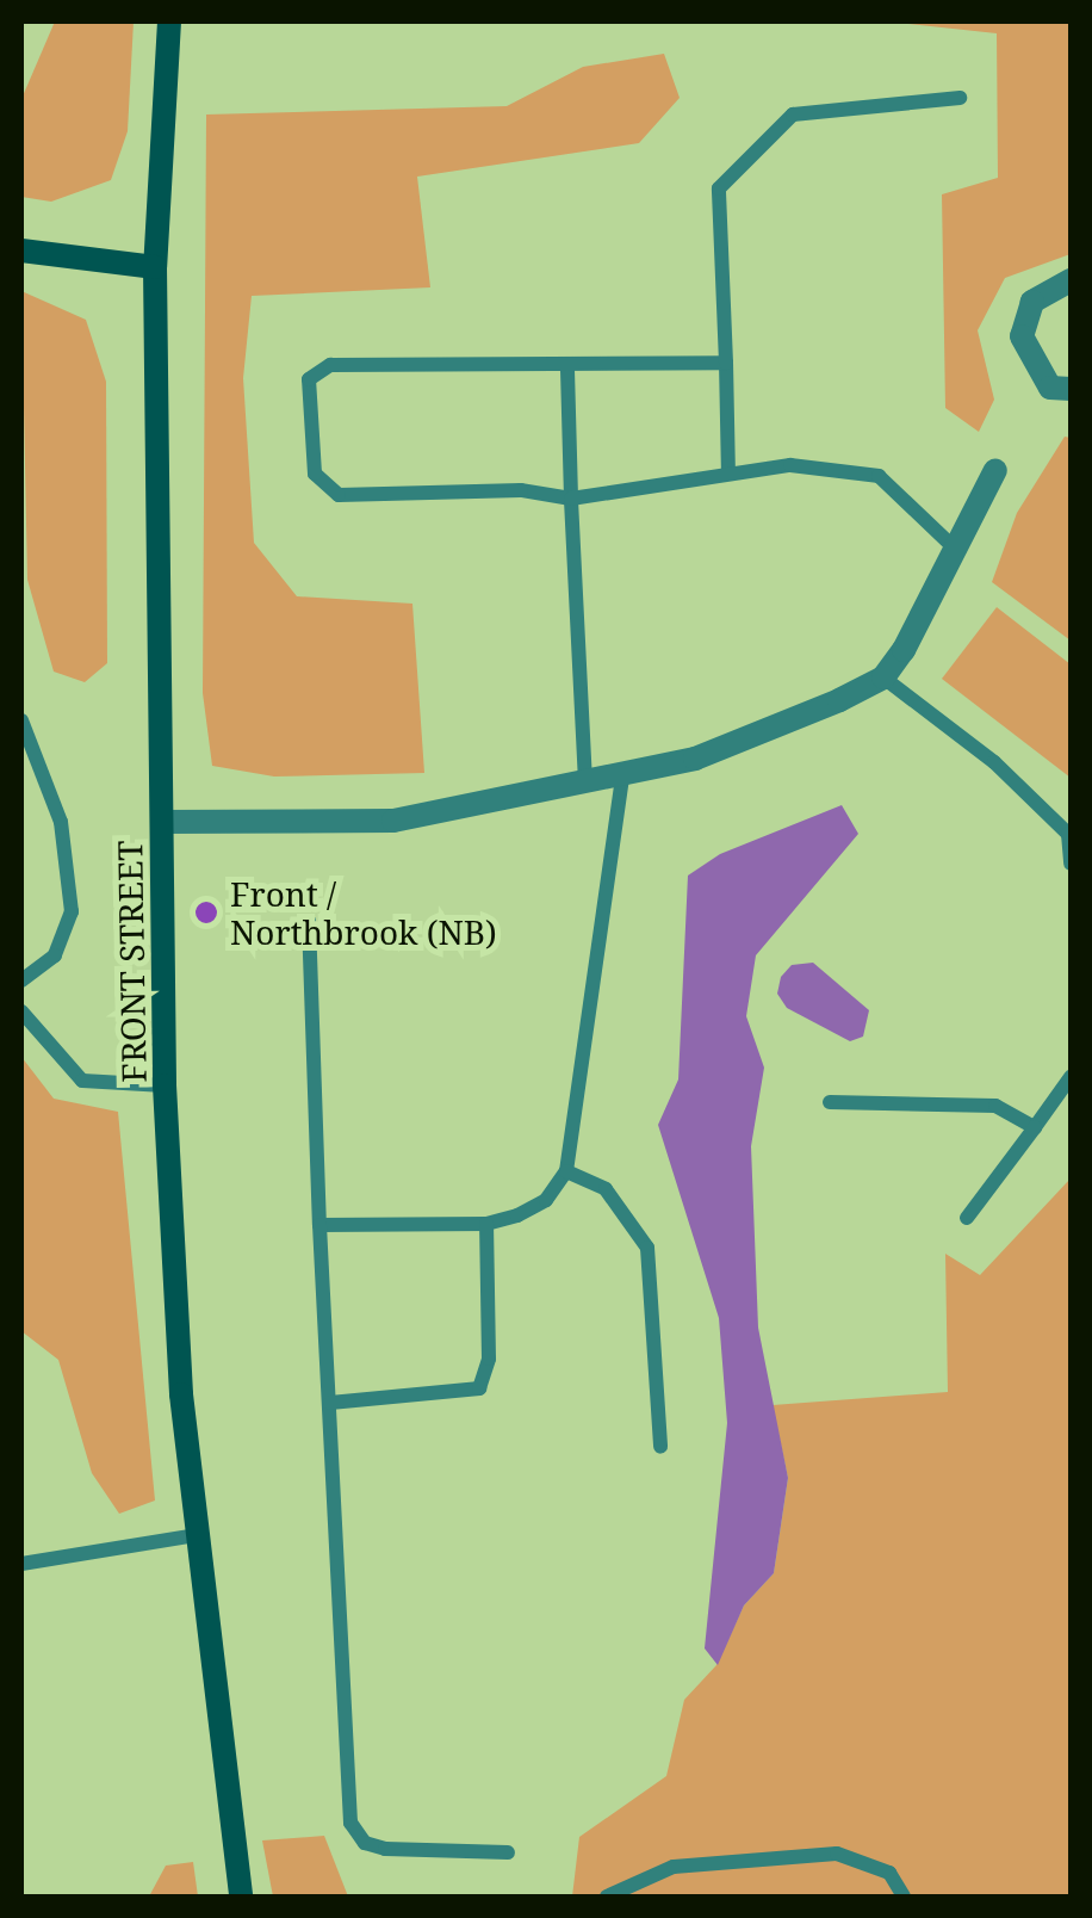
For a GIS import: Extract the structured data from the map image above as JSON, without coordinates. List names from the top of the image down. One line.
{"streets":{"main road":["FRONT STREET"]},"places":["Front / Northbrook (NB)"]}
